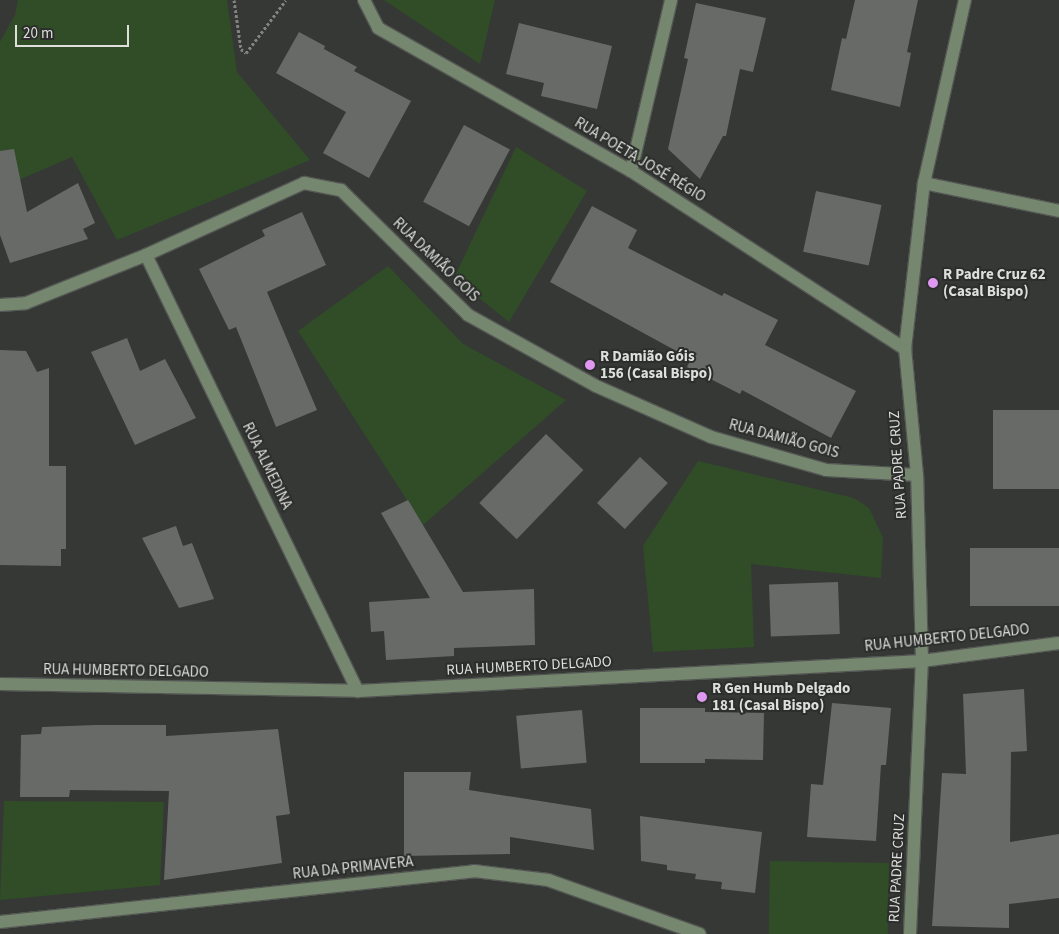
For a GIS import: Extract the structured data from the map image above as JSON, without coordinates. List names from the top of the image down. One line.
{"streets":{"street":["RUA POETA JOSÉ RÉGIO","RUA DAMIÃO GOIS","RUA PADRE CRUZ","RUA ALMEDINA","RUA HUMBERTO DELGADO","RUA DA PRIMAVERA"]},"crossings":[["RUA POETA JOSÉ RÉGIO","RUA PADRE CRUZ"],["RUA DAMIÃO GOIS","RUA PADRE CRUZ"],["RUA DAMIÃO GOIS","RUA ALMEDINA"],["RUA PADRE CRUZ","RUA HUMBERTO DELGADO"],["RUA ALMEDINA","RUA HUMBERTO DELGADO"]],"places":["R Padre Cruz 62 (Casal Bispo)","R Damião Góis 156 (Casal Bispo)","R Gen Humb Delgado 181 (Casal Bispo)"],"scale_bar":"20 m"}
